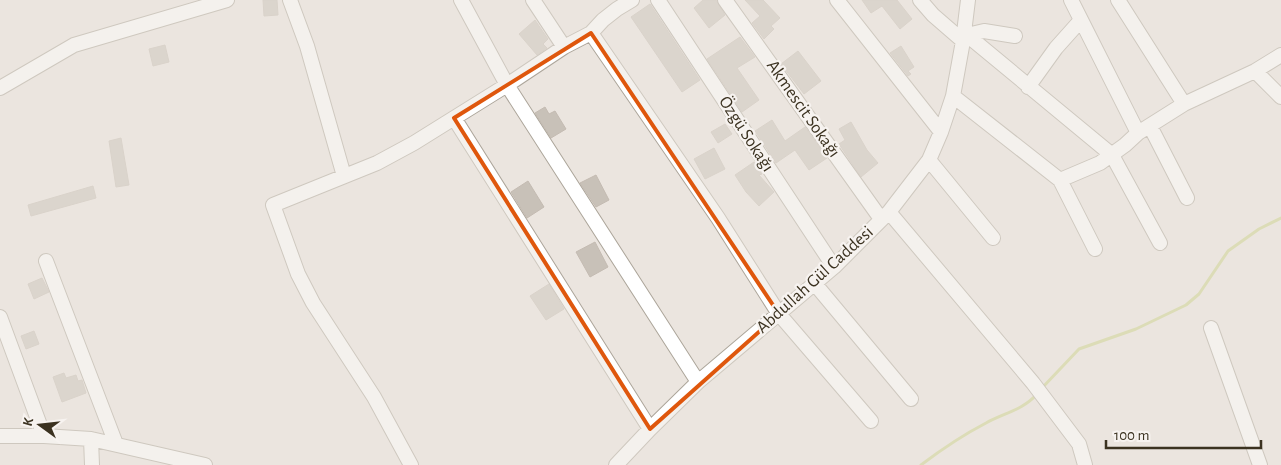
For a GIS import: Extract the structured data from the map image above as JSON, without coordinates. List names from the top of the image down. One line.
{"streets":{"street":["Akmescit Sokağı","Özgü Sokağı","Abdullah Gül Caddesi"]},"crossings":[["Akmescit Sokağı","Abdullah Gül Caddesi"],["Özgü Sokağı","Abdullah Gül Caddesi"]],"scale_bar":"100 m","north":"left"}
